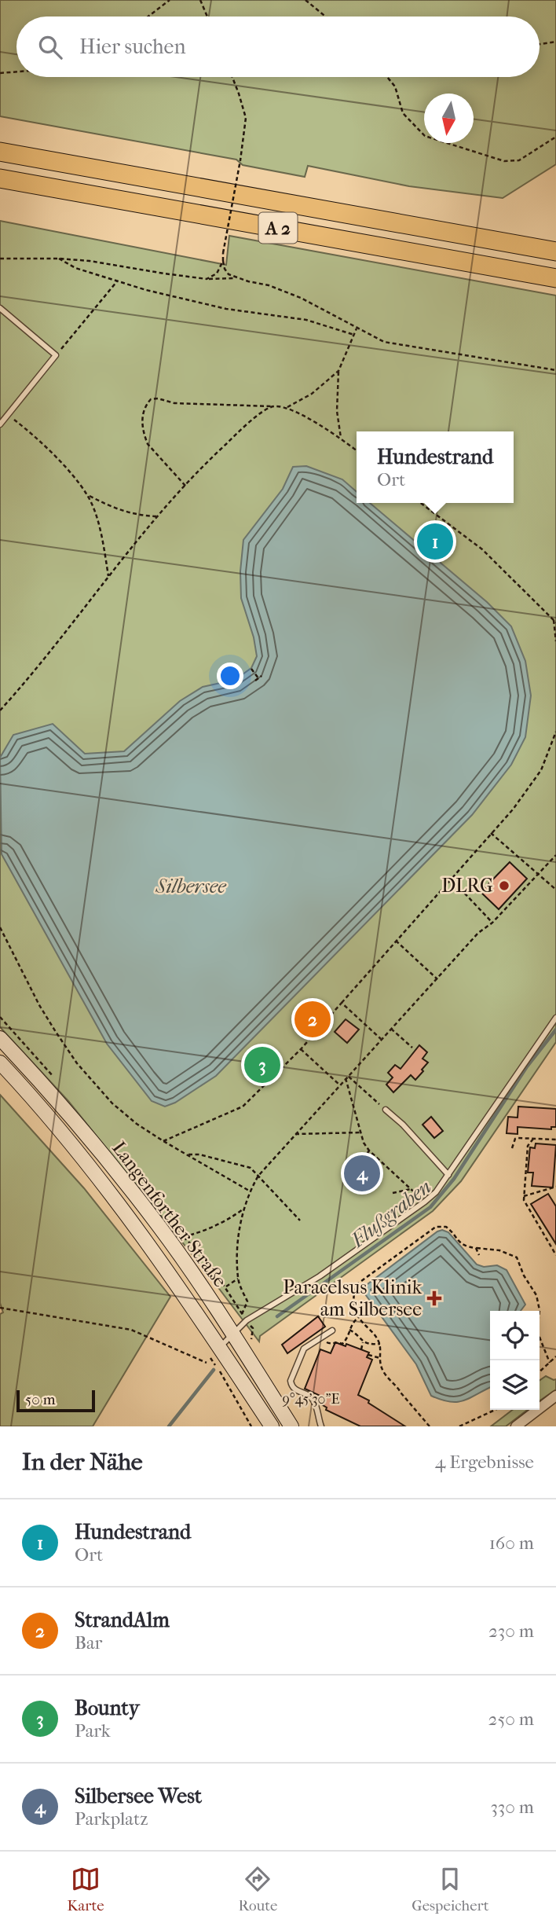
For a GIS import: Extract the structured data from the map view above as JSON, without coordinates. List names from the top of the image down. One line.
{"streets":{"highway":["A 2"],"main road":["Langenforther Straße"]},"water":["Silbersee","Flußgraben"],"places":{"other":["DLRG"],"health":["Paracelsus Klinik am Silbersee"]},"scale_bar":"50 m","north":"bottom","page":{"search":"Hier suchen","popup":["Hundestrand","Ort"],"pins":["1","2","3","4"],"scale":"50 m","heading":["In der Nähe","4 Ergebnisse"],"list":[{"mark":"1","name":"Hundestrand","note":"Ort","value":"160 m"},{"mark":"2","name":"StrandAlm","note":"Bar","value":"230 m"},{"mark":"3","name":"Bounty","note":"Park","value":"250 m"},{"mark":"4","name":"Silbersee West","note":"Parkplatz","value":"330 m"}],"nav":["Karte","Route","Gespeichert"]},"coordinates":["9°45'30\"E"]}
